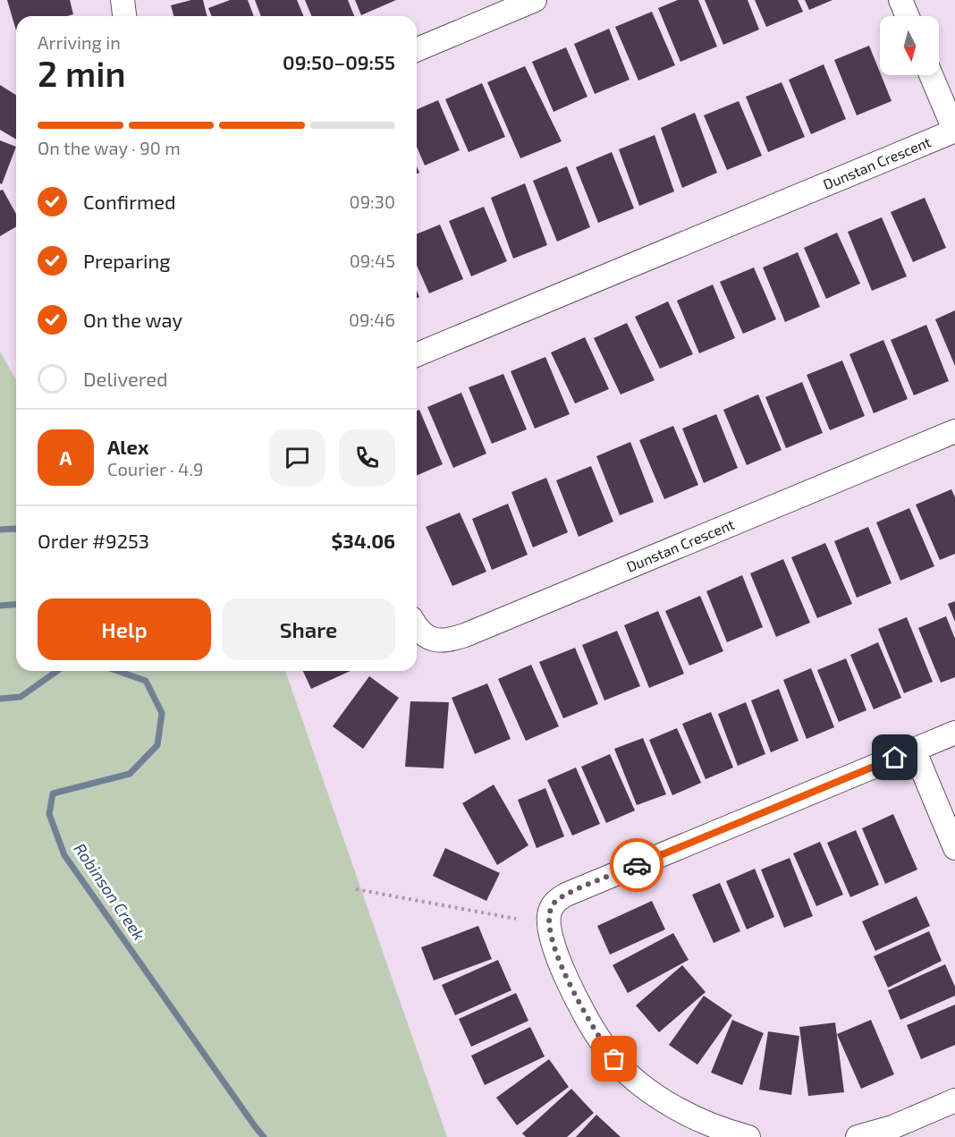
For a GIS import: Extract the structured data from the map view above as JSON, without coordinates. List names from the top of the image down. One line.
{"streets":{"street":["Dunstan Crescent"]},"water":["Robinson Creek"],"north":"bottom","page":{"heading":["2 min","Arriving in","09:50–09:55"],"panel":["Alex","Courier · 4.9","Order #9253","$34.06"],"bar":"On the way · 90 m","list":[["Confirmed","09:30"],["Preparing","09:45"],["On the way","09:46"],"Delivered"],"round":"A","buttons":["Help","Share"]}}
